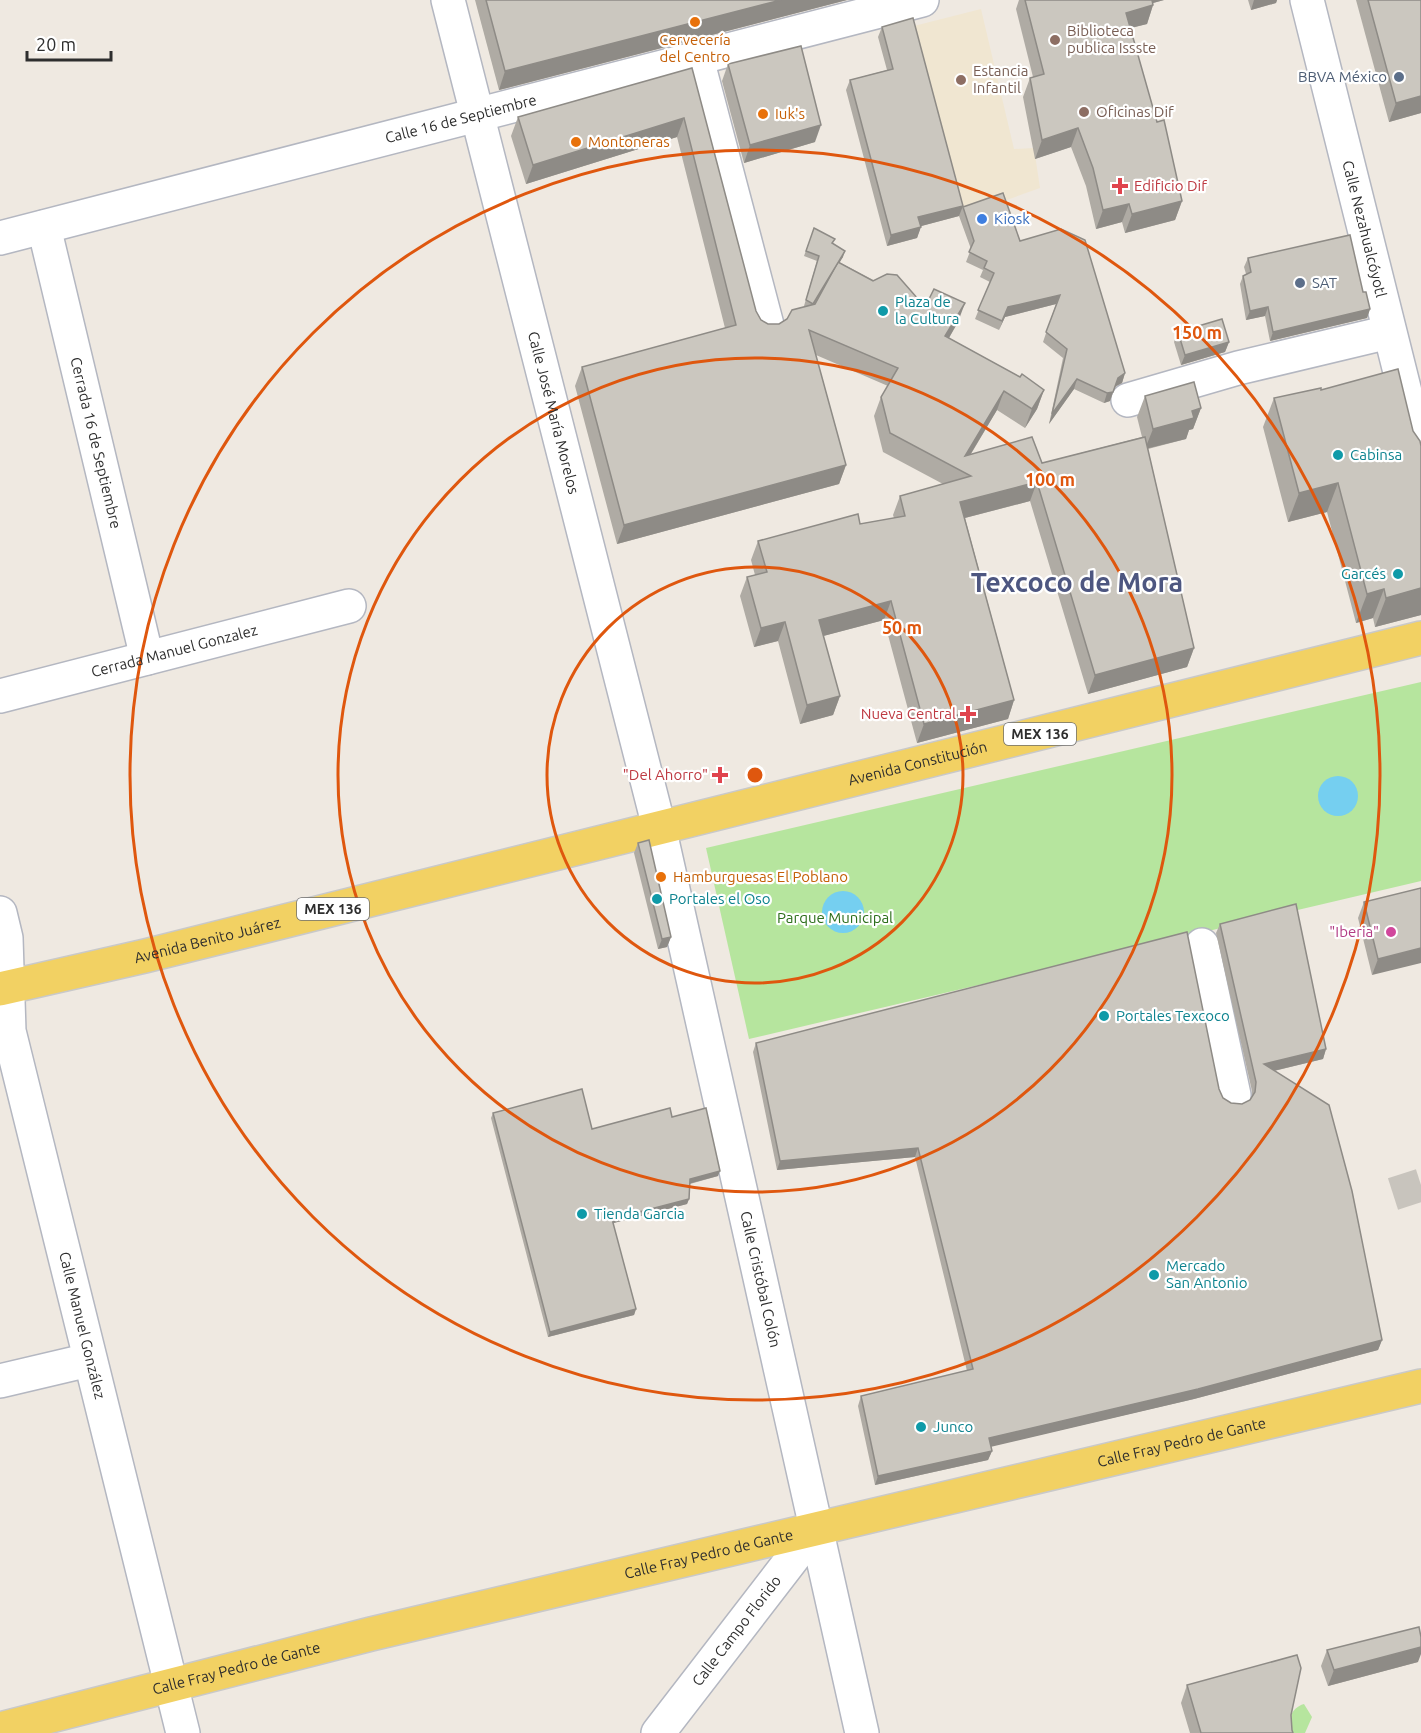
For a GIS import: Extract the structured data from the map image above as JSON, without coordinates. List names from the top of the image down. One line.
{"streets":{"main road":["MEX 136","Avenida Constitución","Avenida Benito Juárez","Calle Fray Pedro de Gante"],"street":["Calle 16 de Septiembre","Calle Nezahualcóyotl","Calle José María Morelos","Cerrada 16 de Septiembre","Cerrada Manuel Gonzalez","Calle Cristóbal Colón","Calle Manuel González","Calle Campo Florido"]},"crossings":[["Calle 16 de Septiembre","Calle José María Morelos"],["Calle 16 de Septiembre","Cerrada 16 de Septiembre"],["Calle José María Morelos","Avenida Constitución"],["Calle José María Morelos","Avenida Benito Juárez"],["Calle José María Morelos","Calle Cristóbal Colón"],["Cerrada 16 de Septiembre","Cerrada Manuel Gonzalez"],["Avenida Constitución","Avenida Benito Juárez"],["Avenida Constitución","Calle Cristóbal Colón"],["Avenida Benito Juárez","Calle Cristóbal Colón"],["Avenida Benito Juárez","Calle Manuel González"],["Calle Cristóbal Colón","Calle Fray Pedro de Gante"],["Calle Cristóbal Colón","Calle Campo Florido"],["Calle Manuel González","Calle Fray Pedro de Gante"],["Calle Fray Pedro de Gante","Calle Campo Florido"]],"districts":["Texcoco de Mora"],"parks":["Parque Municipal"],"places":{"other":["Cervecería del Centro","Biblioteca publica Issste","BBVA México","Estancia Infantil","Oficinas Dif","Iuk's","Montoneras","Kiosk","SAT","Plaza de la Cultura","Cabinsa","Garcés","Hamburguesas El Poblano","Portales el Oso","\"Iberia\"","Portales Texcoco","Tienda Garcia","Mercado San Antonio","Junco"],"health":["Edificio Dif","Nueva Central","\"Del Ahorro\""]},"scale_bar":"20 m","rings":["150 m","100 m","50 m"]}
